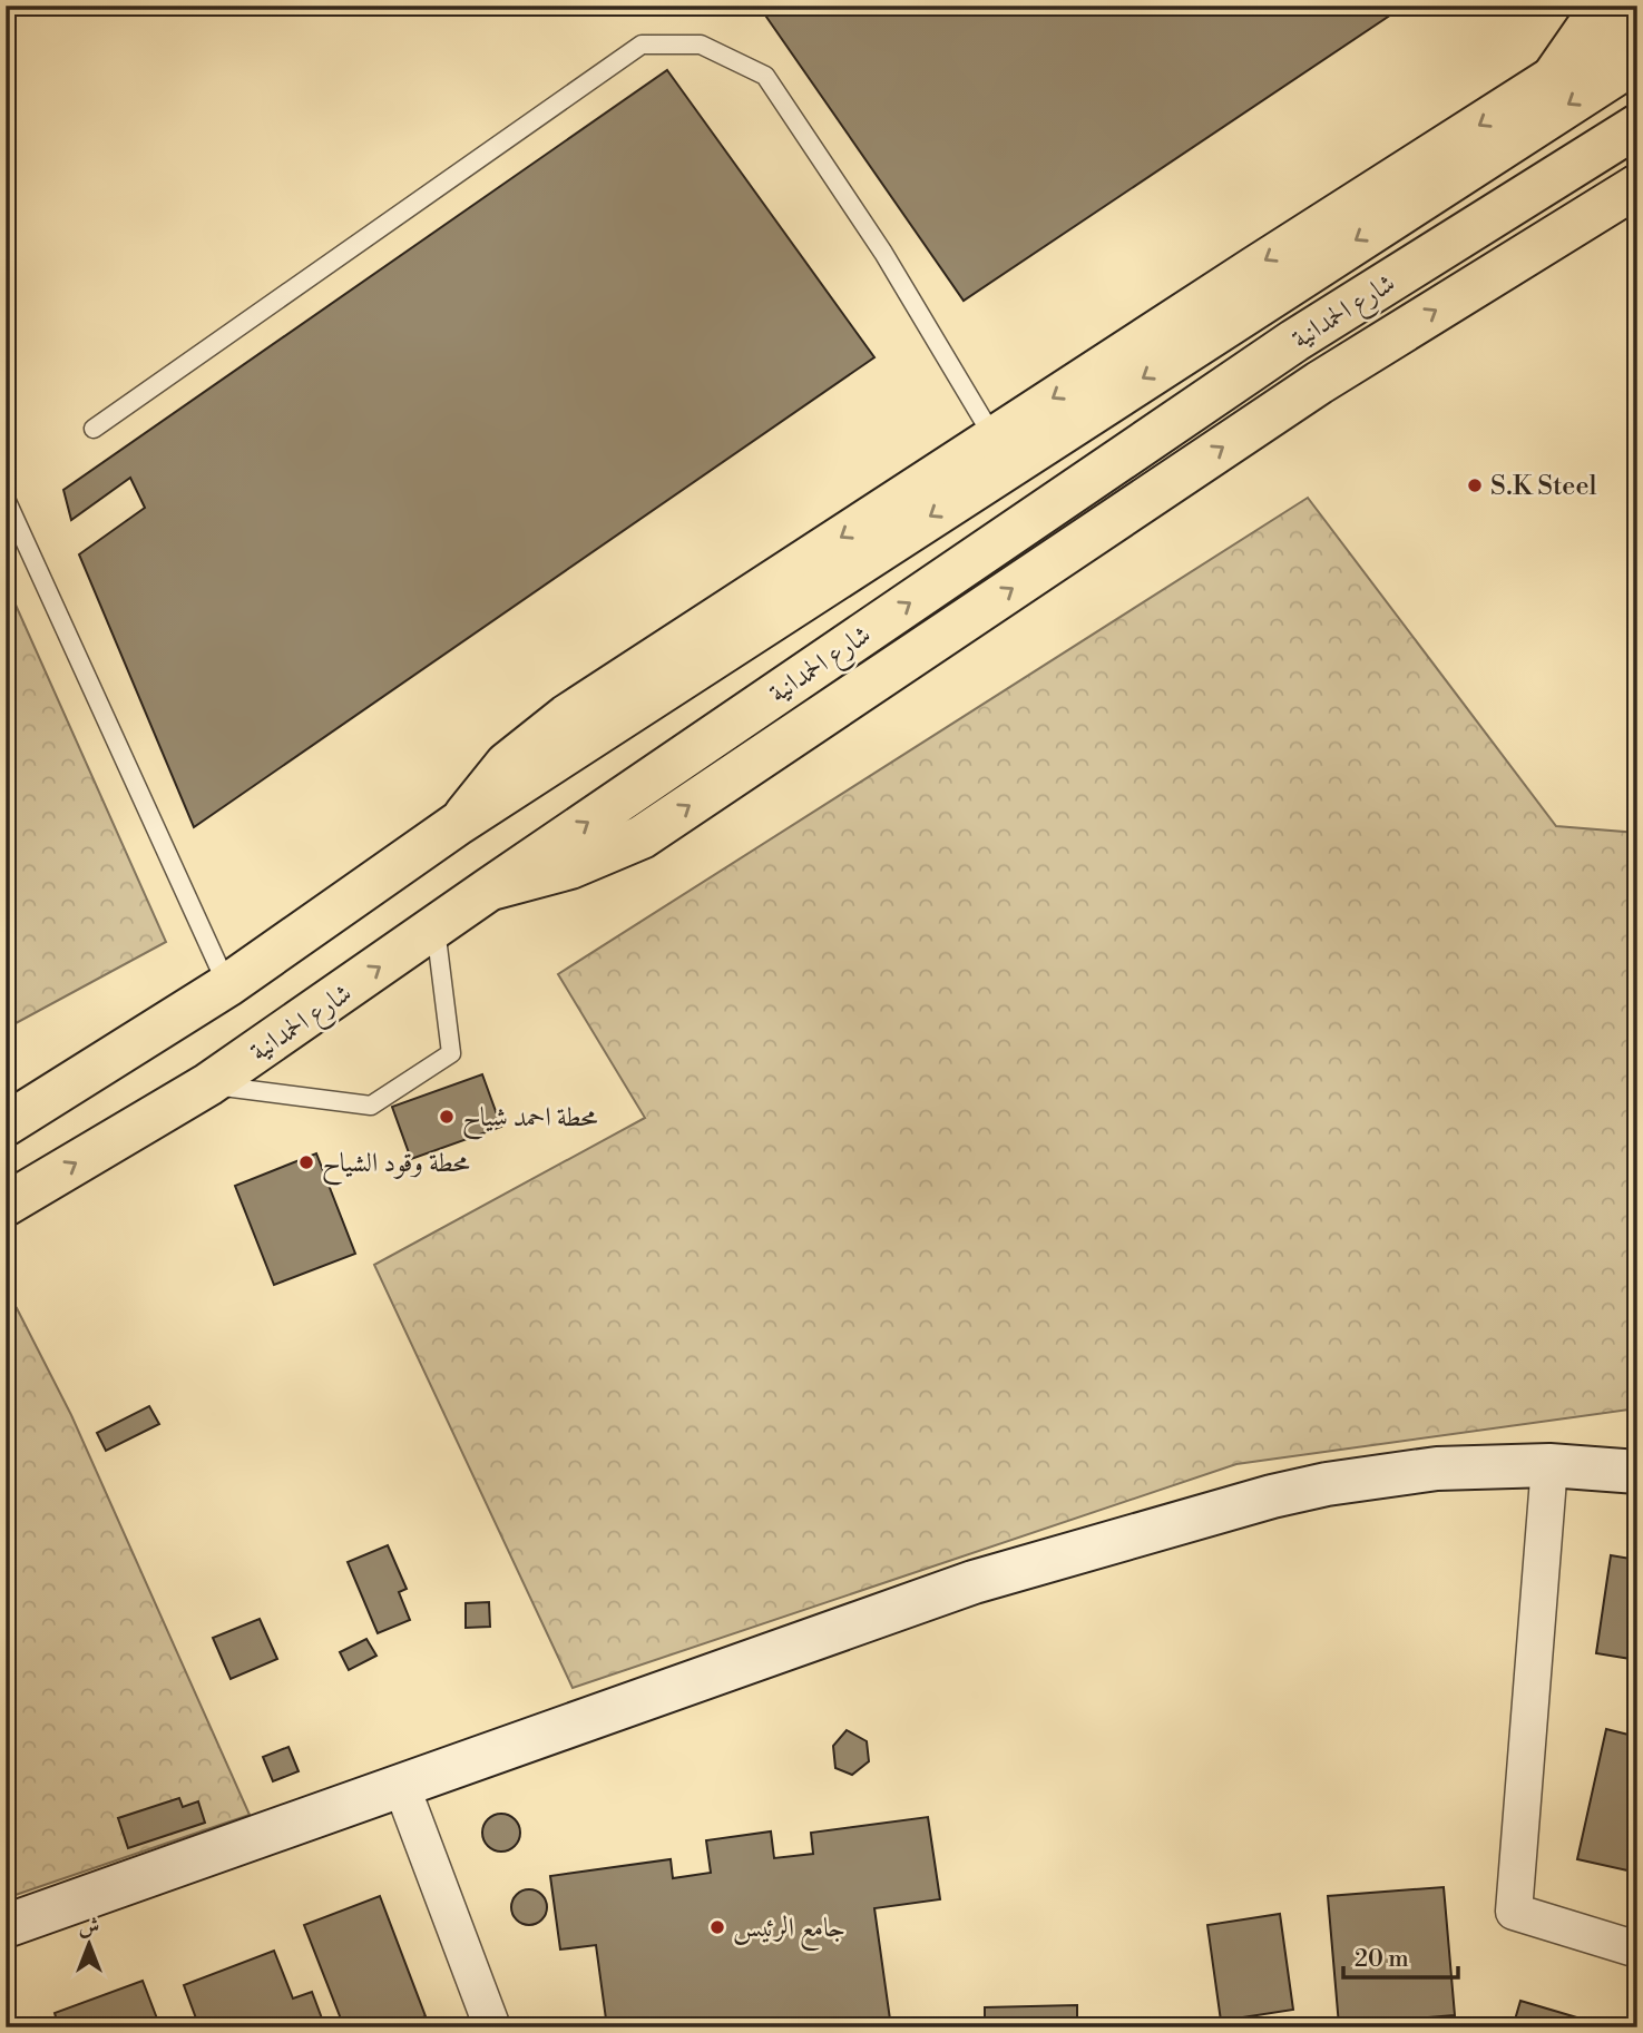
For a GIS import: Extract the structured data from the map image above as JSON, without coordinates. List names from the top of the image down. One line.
{"streets":{"main road":["شارع الحمدانية"]},"places":["S.K Steel","محطة احمد شياح","محطة وقود الشياح","جامع الرئيس"],"scale_bar":"20 m","north":"top"}
